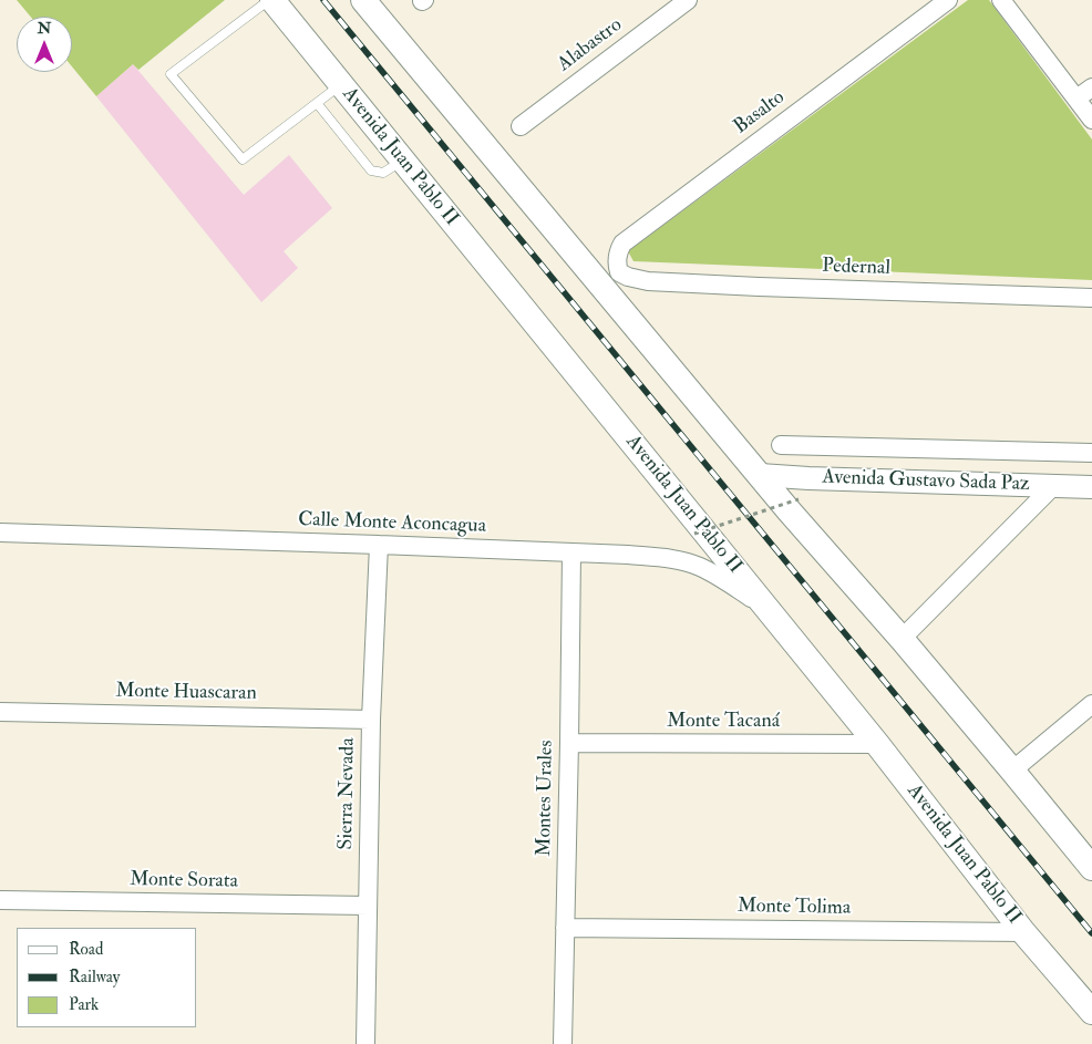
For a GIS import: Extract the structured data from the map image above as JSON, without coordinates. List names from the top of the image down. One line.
{"streets":{"main road":["Avenida Juan Pablo II"],"street":["Alabastro","Basalto","Pedernal","Avenida Gustavo Sada Paz","Calle Monte Aconcagua","Monte Huascaran","Monte Tacaná","Sierra Nevada","Montes Urales","Monte Sorata","Monte Tolima"]},"crossings":[["Basalto","Pedernal"],["Avenida Juan Pablo II","Calle Monte Aconcagua"],["Avenida Juan Pablo II","Monte Tacaná"],["Avenida Juan Pablo II","Monte Tolima"],["Calle Monte Aconcagua","Sierra Nevada"],["Calle Monte Aconcagua","Montes Urales"],["Monte Huascaran","Sierra Nevada"],["Monte Tacaná","Montes Urales"],["Sierra Nevada","Monte Sorata"],["Montes Urales","Monte Tolima"]],"legend":["Road","Railway","Park"],"north":"top"}
